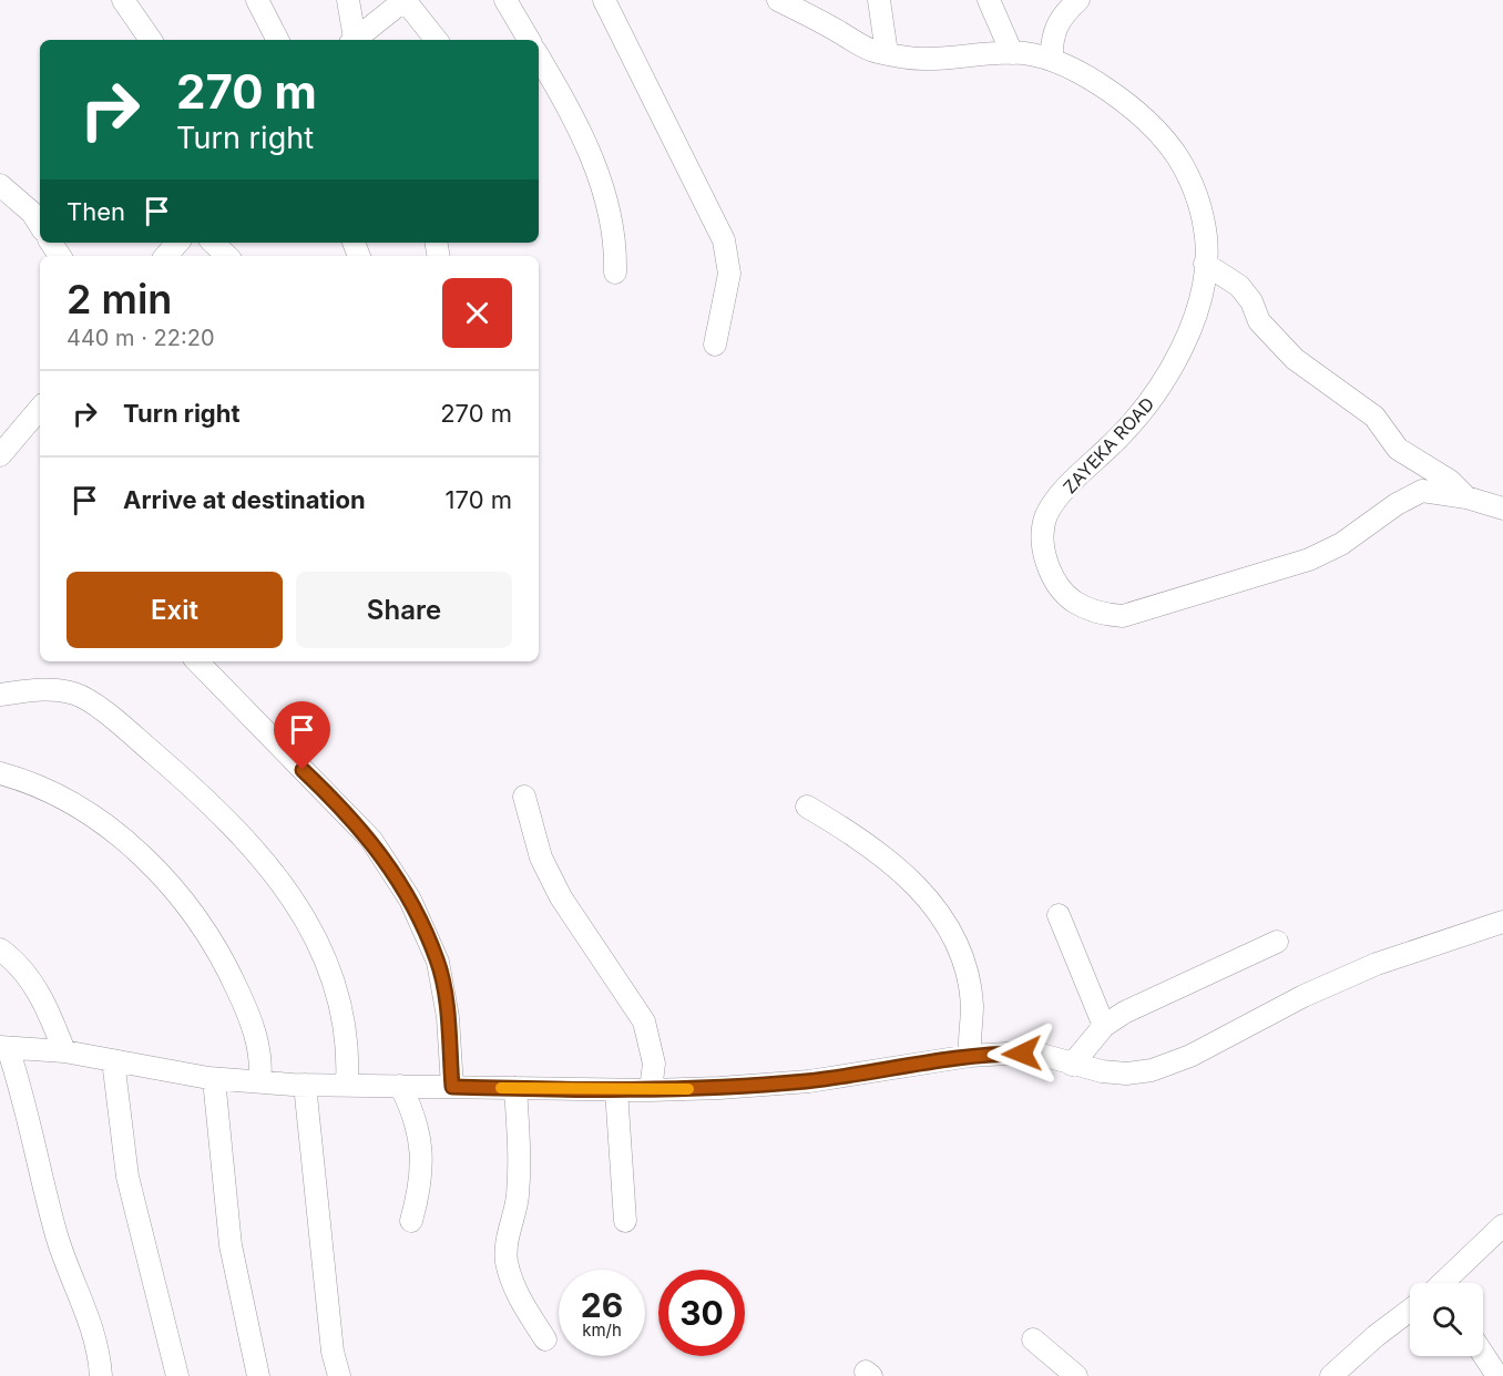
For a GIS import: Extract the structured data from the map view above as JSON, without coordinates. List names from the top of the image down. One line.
{"streets":{"street":["ZAYEKA ROAD"]},"page":{"turn":["270 m","Turn right"],"then":"Then","heading":["2 min","440 m · 22:20"],"list":[{"name":"Turn right","value":"270 m"},{"name":"Arrive at destination","value":"170 m"}],"buttons":["Exit","Share"],"speed":"26 km/h","limit":"30"}}
